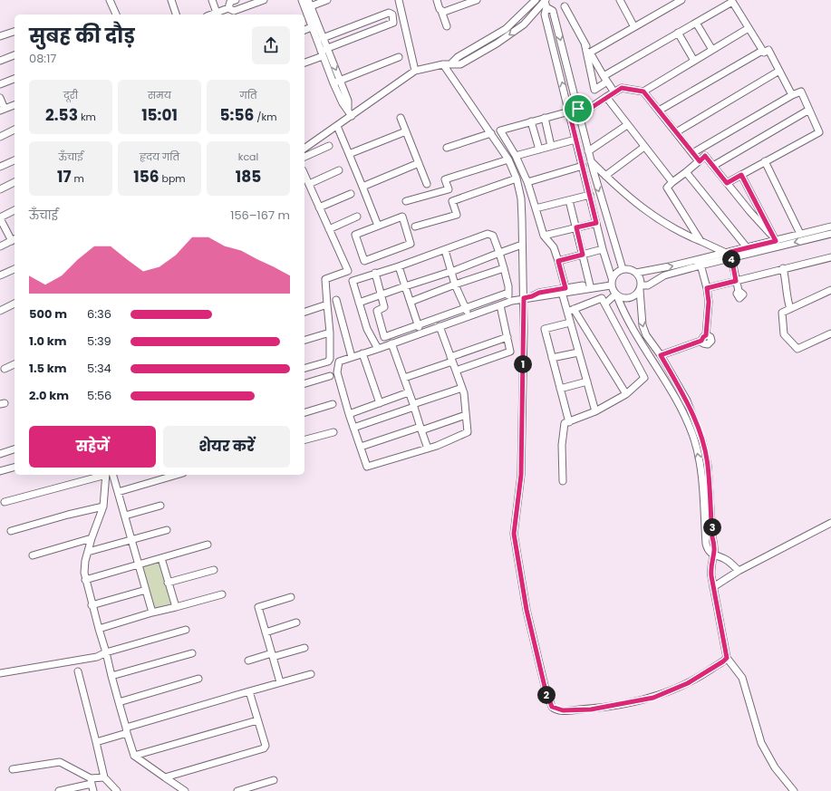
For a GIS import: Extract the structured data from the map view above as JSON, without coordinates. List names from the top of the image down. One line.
{"page":{"heading":["सुबह की दौड़","08:17"],"stats":[["दूरी","2.53 km"],["समय","15:01"],["गति","5:56 /km"],["ऊँचाई","17 m"],["हृदय गति","156 bpm"],["kcal","185"]],"chart":["ऊँचाई","156–167 m"],"pins":["4","1","3","2"],"list":[{"name":"500 m","note":"6:36"},{"name":"1.0 km","note":"5:39"},{"name":"1.5 km","note":"5:34"},{"name":"2.0 km","note":"5:56"}],"buttons":["सहेजें","शेयर करें"]}}
